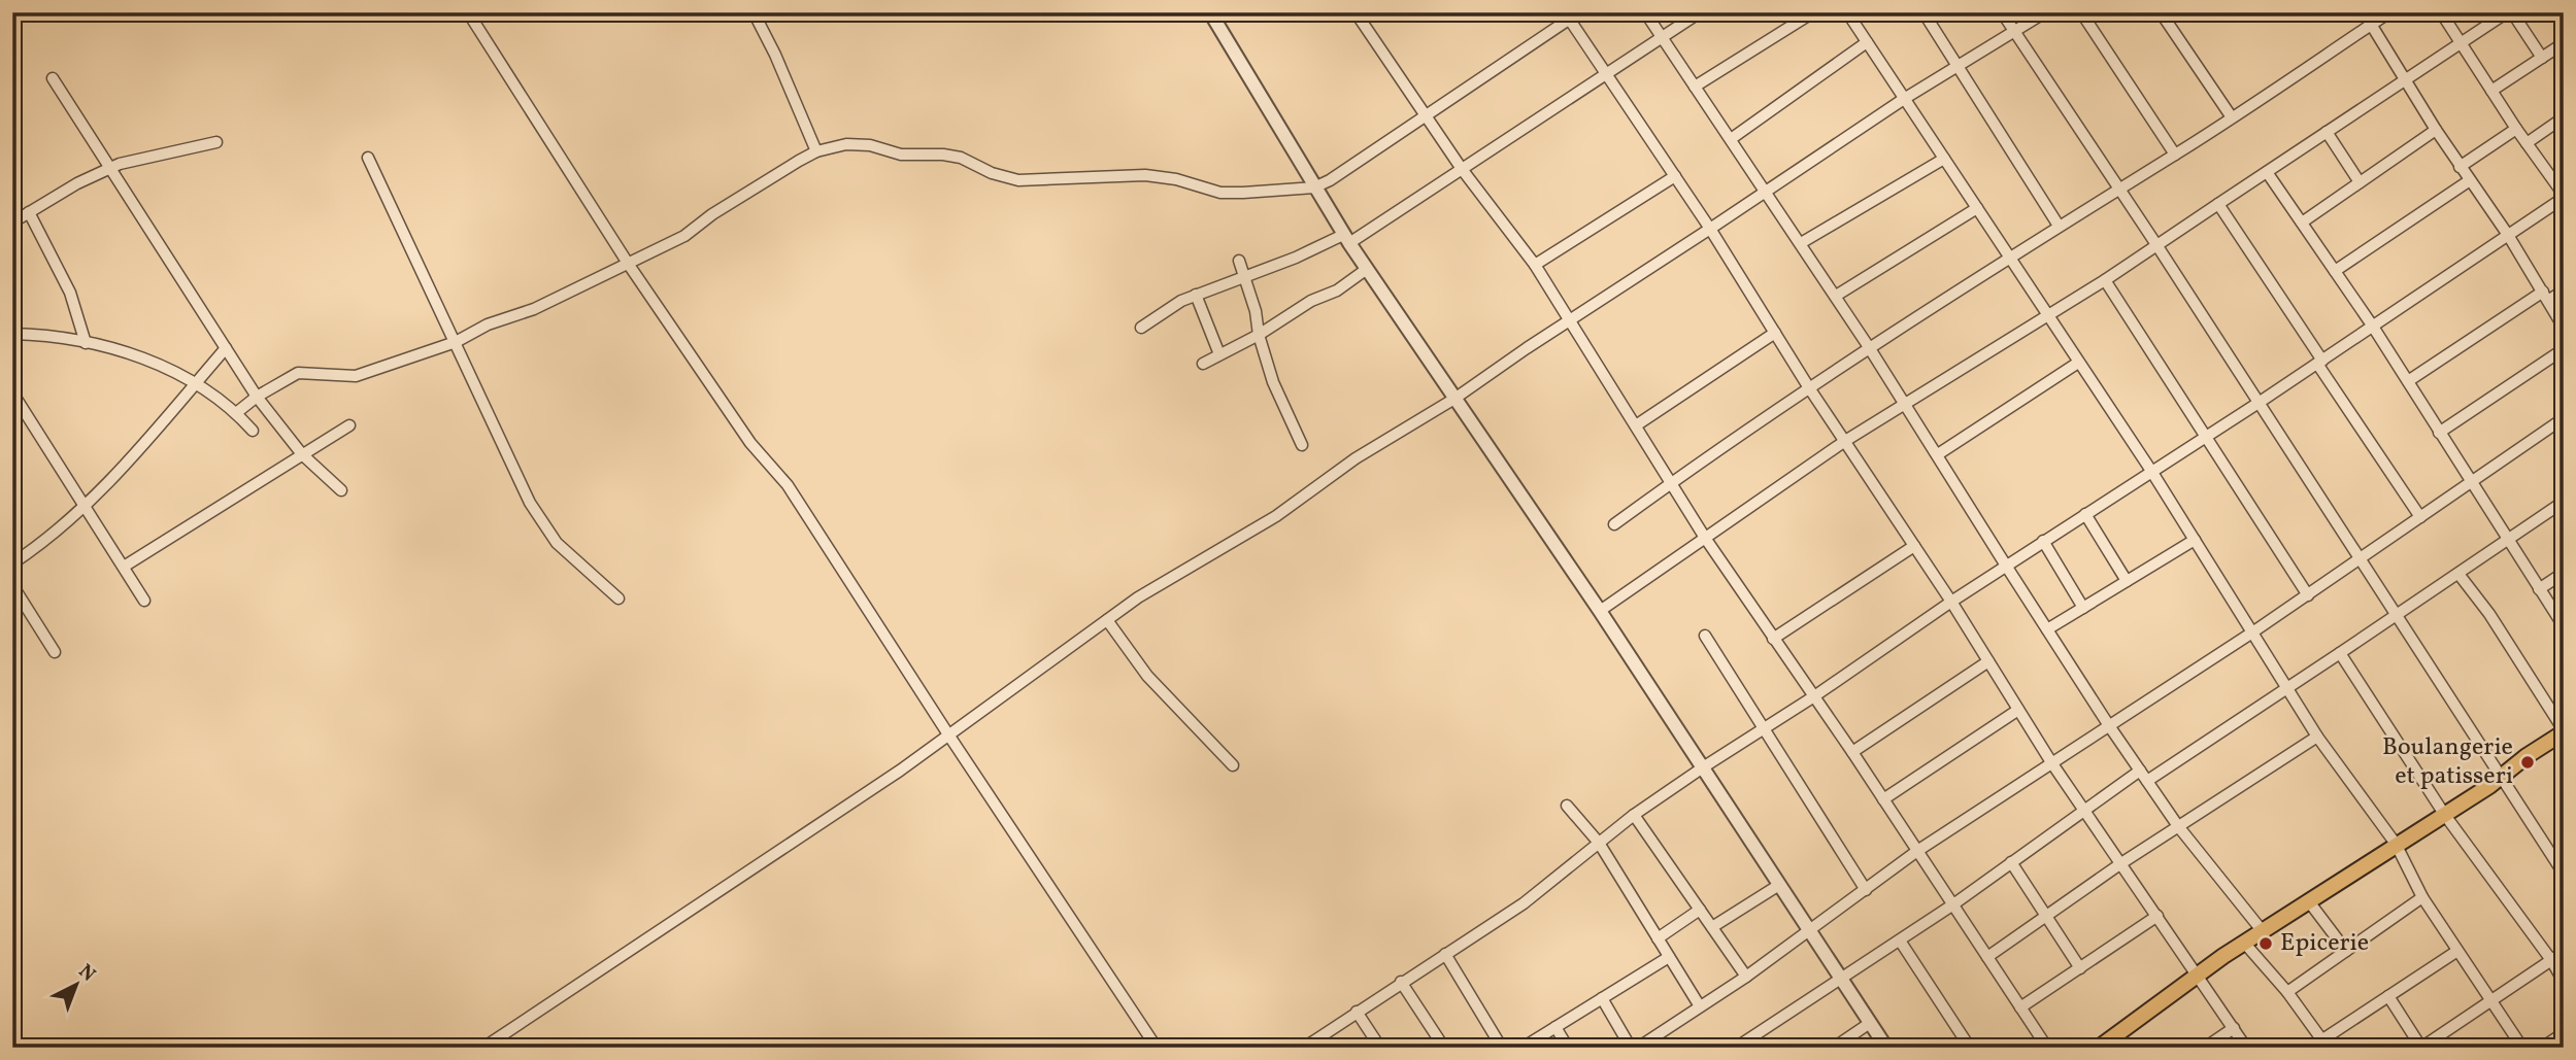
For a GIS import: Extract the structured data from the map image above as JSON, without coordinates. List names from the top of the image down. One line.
{"places":["Boulangerie et patisseri","Epicerie"],"north":"top right"}
